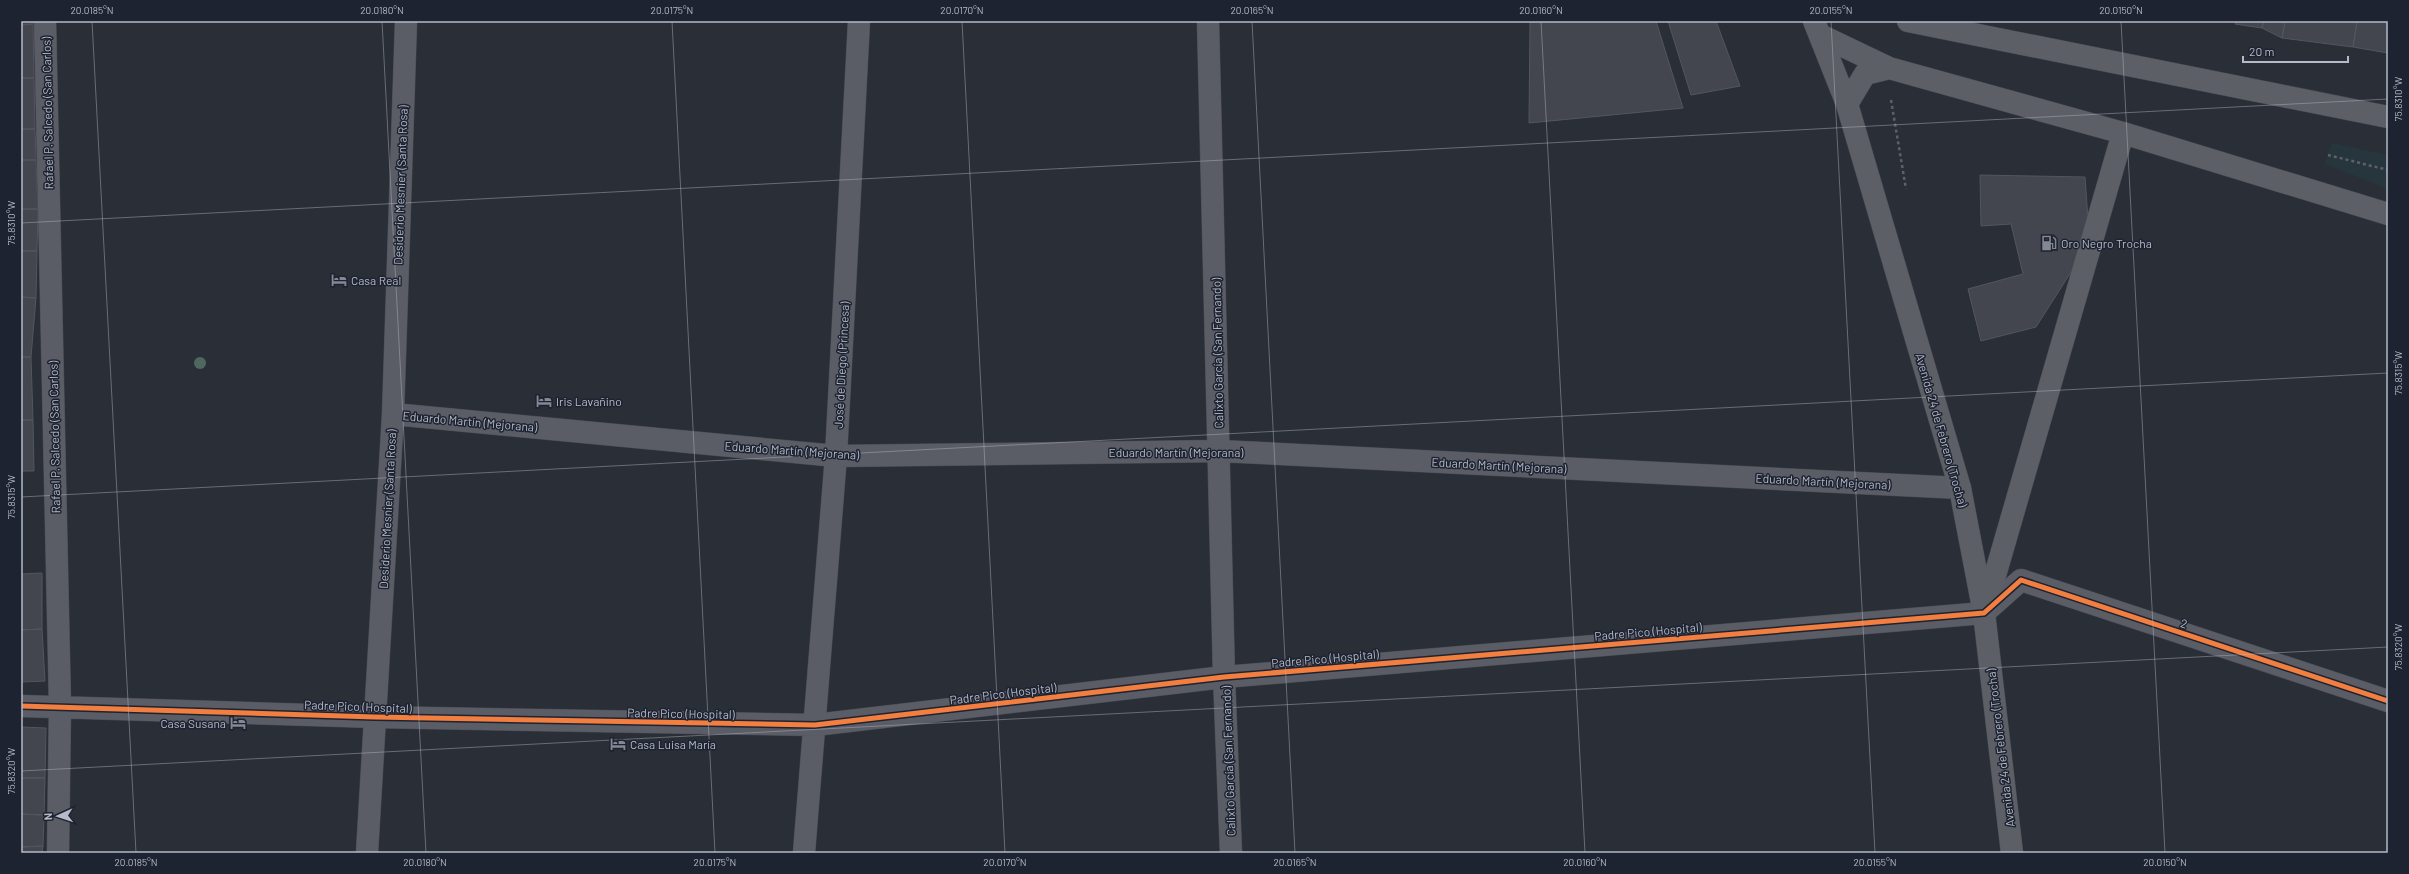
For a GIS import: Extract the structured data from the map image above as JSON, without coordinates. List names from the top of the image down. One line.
{"streets":{"main road":["Avenida 24 de Febrero (Trocha)"],"street":["Rafael P. Salcedo (San Carlos)","Desiderio Mesnier (Santa Rosa)","Calixto García (San Fernando)","José de Diego (Princesa)","Eduardo Martín (Mejorana)","2","Padre Pico (Hospital)"]},"crossings":[["Rafael P. Salcedo (San Carlos)","Padre Pico (Hospital)"],["Desiderio Mesnier (Santa Rosa)","Eduardo Martín (Mejorana)"],["Desiderio Mesnier (Santa Rosa)","Padre Pico (Hospital)"],["Calixto García (San Fernando)","Eduardo Martín (Mejorana)"],["Calixto García (San Fernando)","Padre Pico (Hospital)"],["José de Diego (Princesa)","Eduardo Martín (Mejorana)"],["José de Diego (Princesa)","Padre Pico (Hospital)"],["Eduardo Martín (Mejorana)","Avenida 24 de Febrero (Trocha)"],["Avenida 24 de Febrero (Trocha)","2"],["Avenida 24 de Febrero (Trocha)","Padre Pico (Hospital)"],["2","Padre Pico (Hospital)"]],"places":{"fuel station":["Oro Negro Trocha"],"hotel":["Casa Real","Iris Lavañino","Casa Susana","Casa Luisa María"]},"scale_bar":"20 m","north":"left","coordinates":["20.0185°N","20.0180°N","20.0175°N","20.0170°N","20.0165°N","20.0160°N","20.0155°N","20.0150°N","75.8310°W","75.8315°W","75.8320°W"]}
